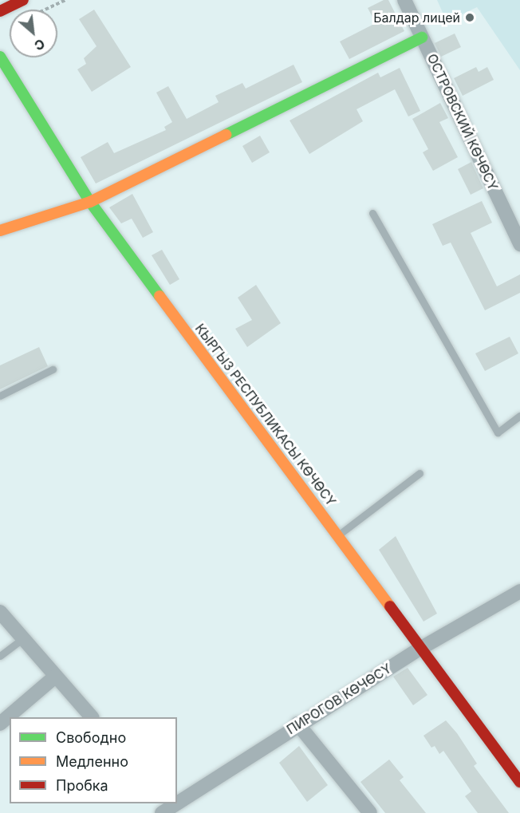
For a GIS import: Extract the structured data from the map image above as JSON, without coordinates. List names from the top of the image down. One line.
{"streets":{"main road":["КЫРГЫЗ РЕСПУБЛИКАСЫ КӨЧӨСҮ"],"street":["ОСТРОВСКИЙ КӨЧӨСҮ","ПИРОГОВ КӨЧӨСҮ"]},"crossings":[["КЫРГЫЗ РЕСПУБЛИКАСЫ КӨЧӨСҮ","ПИРОГОВ КӨЧӨСҮ"]],"places":["Балдар лицей"],"legend":["Свободно","Медленно","Пробка"],"north":"bottom right"}
